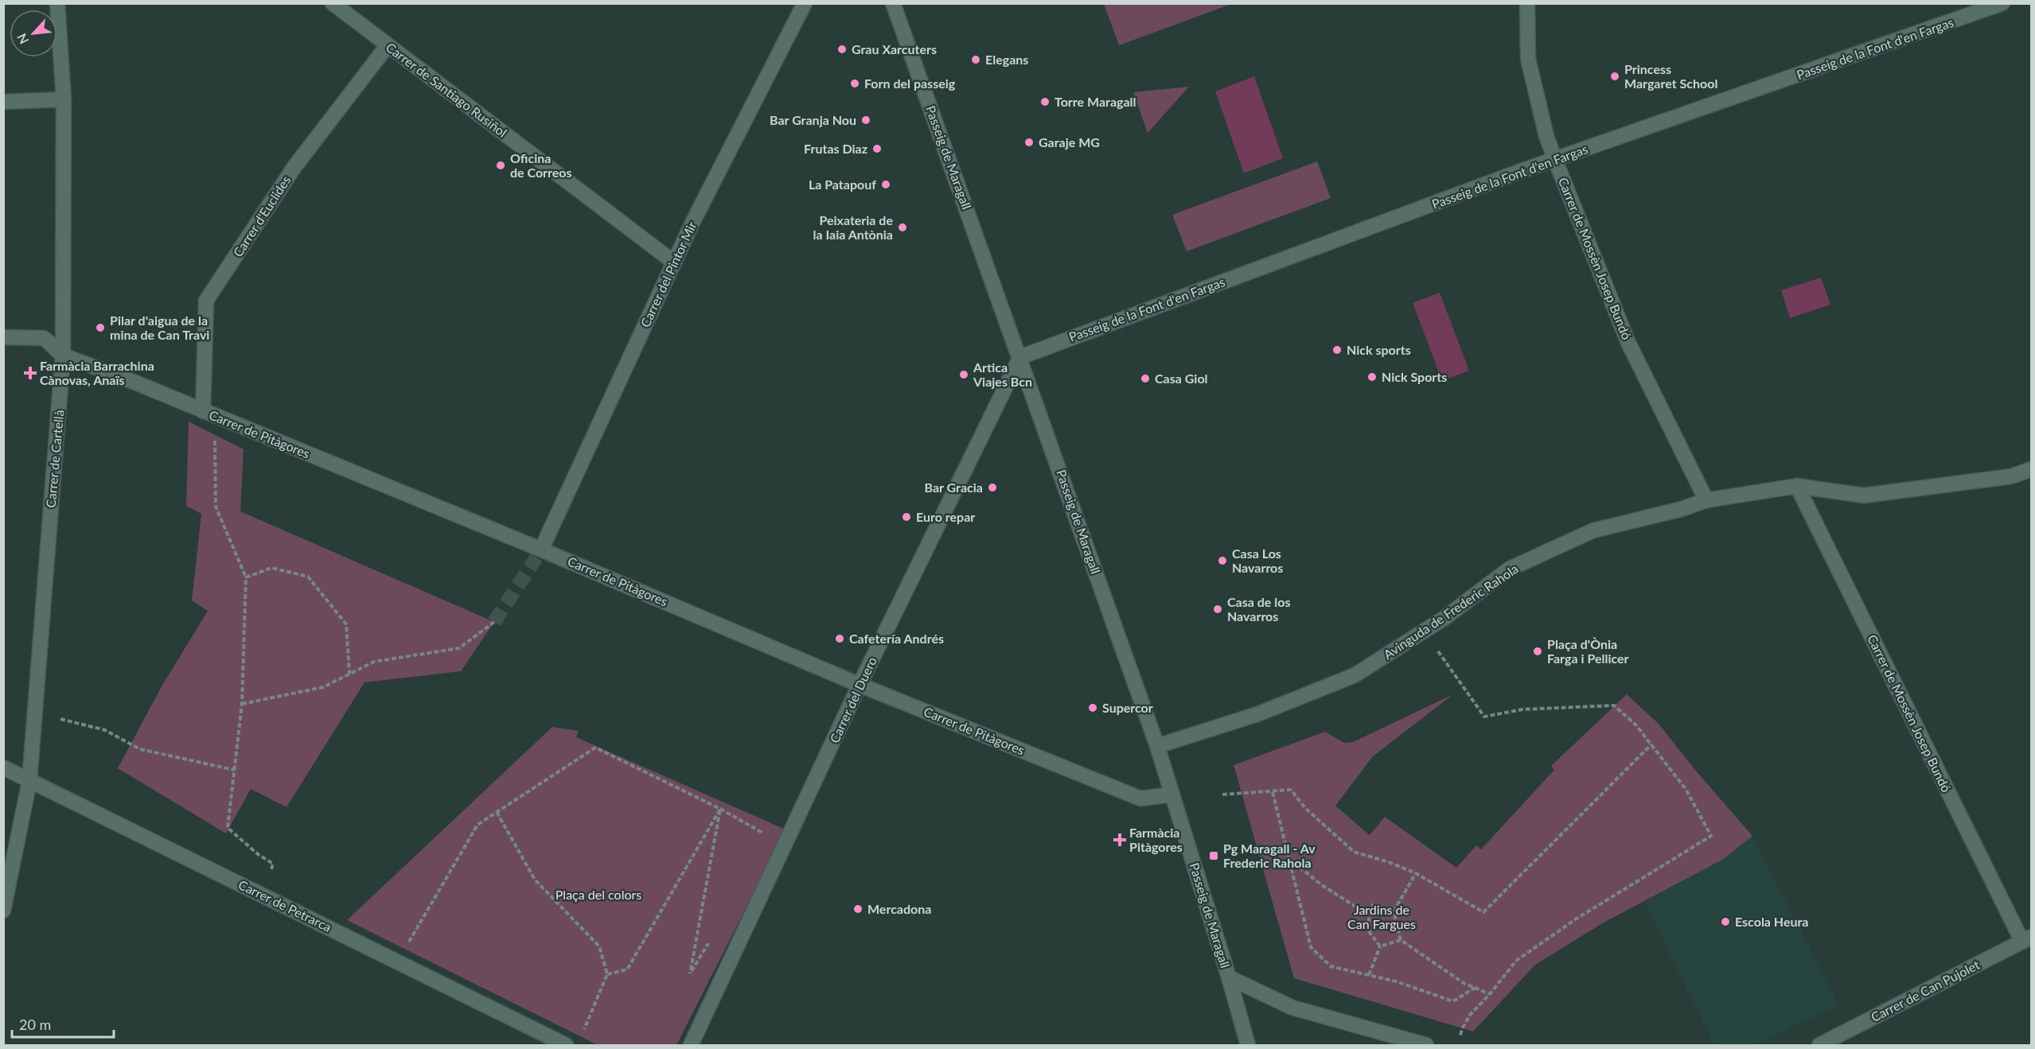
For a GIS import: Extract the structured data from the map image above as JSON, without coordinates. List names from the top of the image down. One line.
{"streets":{"street":["Passeig de la Font d'en Fargas","Carrer de Santiago Rusiñol","Passeig de Maragall","Carrer d'Euclides","Carrer de Mossèn Josep Bundó","Carrer del Pintor Mir","Carrer de Pitàgores","Carrer de Cartellà","Avinguda de Frederic Rahola","Carrer del Duero","Carrer de Petrarca","Carrer de Can Pujolet"]},"crossings":[["Passeig de la Font d'en Fargas","Passeig de Maragall"],["Passeig de la Font d'en Fargas","Carrer de Mossèn Josep Bundó"],["Passeig de la Font d'en Fargas","Carrer del Duero"],["Carrer de Santiago Rusiñol","Carrer d'Euclides"],["Carrer de Santiago Rusiñol","Carrer del Pintor Mir"],["Passeig de Maragall","Carrer de Pitàgores"],["Passeig de Maragall","Avinguda de Frederic Rahola"],["Passeig de Maragall","Carrer del Duero"],["Carrer d'Euclides","Carrer de Pitàgores"],["Carrer de Mossèn Josep Bundó","Avinguda de Frederic Rahola"],["Carrer de Mossèn Josep Bundó","Carrer de Can Pujolet"],["Carrer del Pintor Mir","Carrer de Pitàgores"],["Carrer de Pitàgores","Carrer de Cartellà"],["Carrer de Pitàgores","Carrer del Duero"],["Carrer de Cartellà","Carrer de Petrarca"]],"parks":["Plaça del colors","Jardins de Can Fargues"],"places":{"other":["Grau Xarcuters","Elegans","Princess Margaret School","Forn del passeig","Torre Maragall","Bar Granja Nou","Garaje MG","Frutas Diaz","Oficina de Correos","La Patapouf","Peixateria de la Iaia Antònia","Pilar d'aigua de la mina de Can Travi","Nick sports","Artica Viajes Bcn","Nick Sports","Casa Giol","Bar Gracia","Euro repar","Casa Los Navarros","Casa de los Navarros","Cafetería Andrés","Plaça d'Ònia Farga i Pellicer","Supercor","Mercadona","Escola Heura"],"health":["Farmàcia Barrachina Cànovas, Anaïs","Farmàcia Pitàgores"],"transit":["Pg Maragall - Av Frederic Rahola"]},"scale_bar":"20 m","north":"bottom left"}
